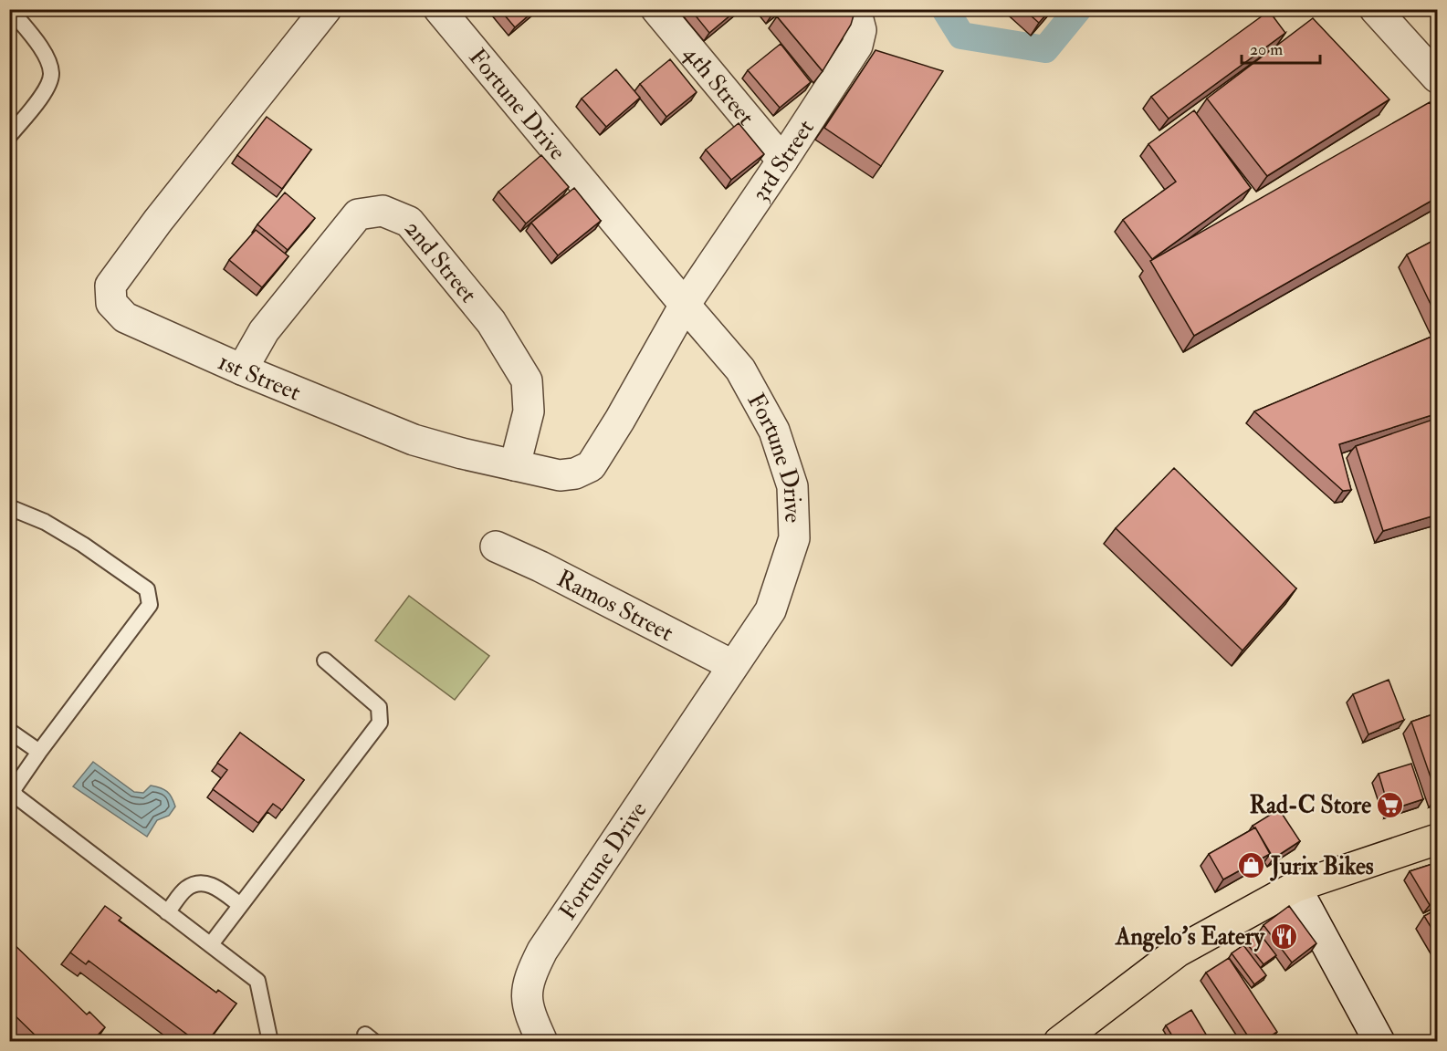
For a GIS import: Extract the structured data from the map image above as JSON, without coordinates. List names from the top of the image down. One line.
{"streets":{"street":["4th Street","Fortune Drive","3rd Street","2nd Street","1st Street","Ramos Street"]},"crossings":[["4th Street","3rd Street"],["Fortune Drive","3rd Street"],["Fortune Drive","1st Street"],["Fortune Drive","Ramos Street"],["3rd Street","1st Street"],["2nd Street","1st Street"]],"places":{"supermarket":["Rad-C Store"],"shop":["Jurix Bikes"],"restaurant":["Angelo's Eatery"]},"scale_bar":"20 m"}
